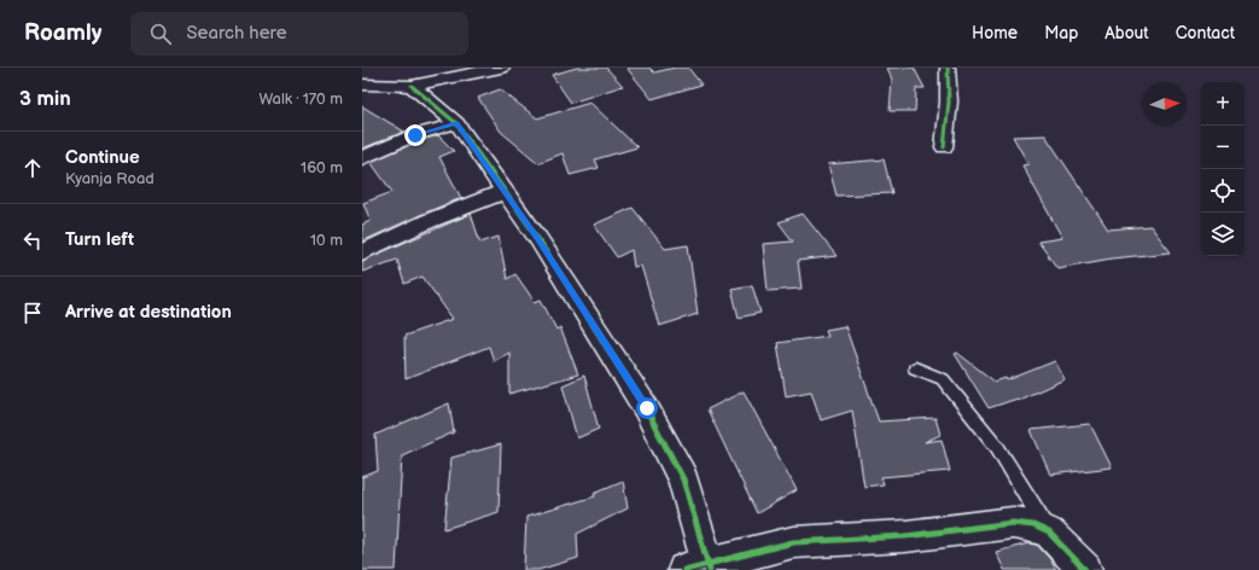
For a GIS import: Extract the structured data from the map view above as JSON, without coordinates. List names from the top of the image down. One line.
{"north":"right","page":{"header":"Roamly","search":"Search here","nav":["Home","Map","About","Contact"],"heading":["3 min","Walk · 170 m"],"map_buttons":["+","−"],"list":[["Continue","Kyanja Road","160 m"],["Turn left","10 m"],"Arrive at destination"]}}
